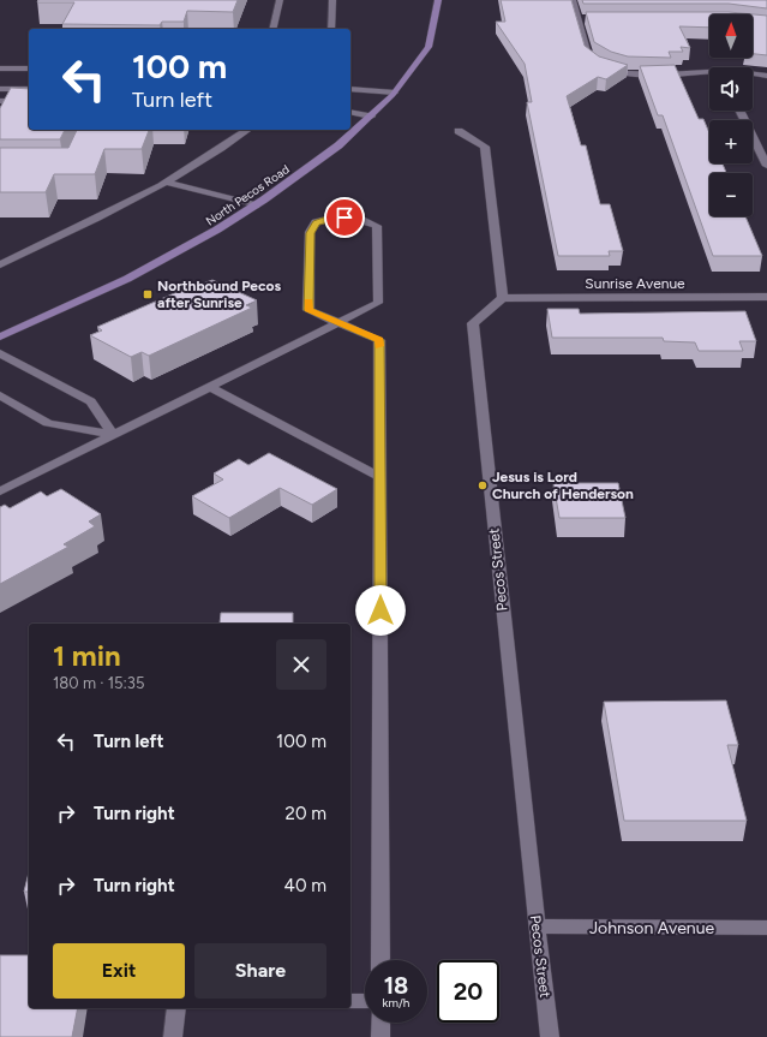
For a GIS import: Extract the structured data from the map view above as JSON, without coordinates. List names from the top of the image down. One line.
{"streets":{"main road":["North Pecos Road"],"street":["Sunrise Avenue","Pecos Street","Johnson Avenue"]},"crossings":[["Sunrise Avenue","Pecos Street"],["Pecos Street","Johnson Avenue"]],"places":{"transit":["Northbound Pecos after Sunrise"],"other":["Jesus is Lord Church of Henderson"]},"north":"top","page":{"map_buttons":["+","−"],"turn":["100 m","Turn left"],"heading":["1 min","180 m · 15:35"],"list":[{"name":"Turn left","value":"100 m"},{"name":"Turn right","value":"20 m"},{"name":"Turn right","value":"40 m"}],"buttons":["Exit","Share"],"speed":"18 km/h","limit":"20"}}
